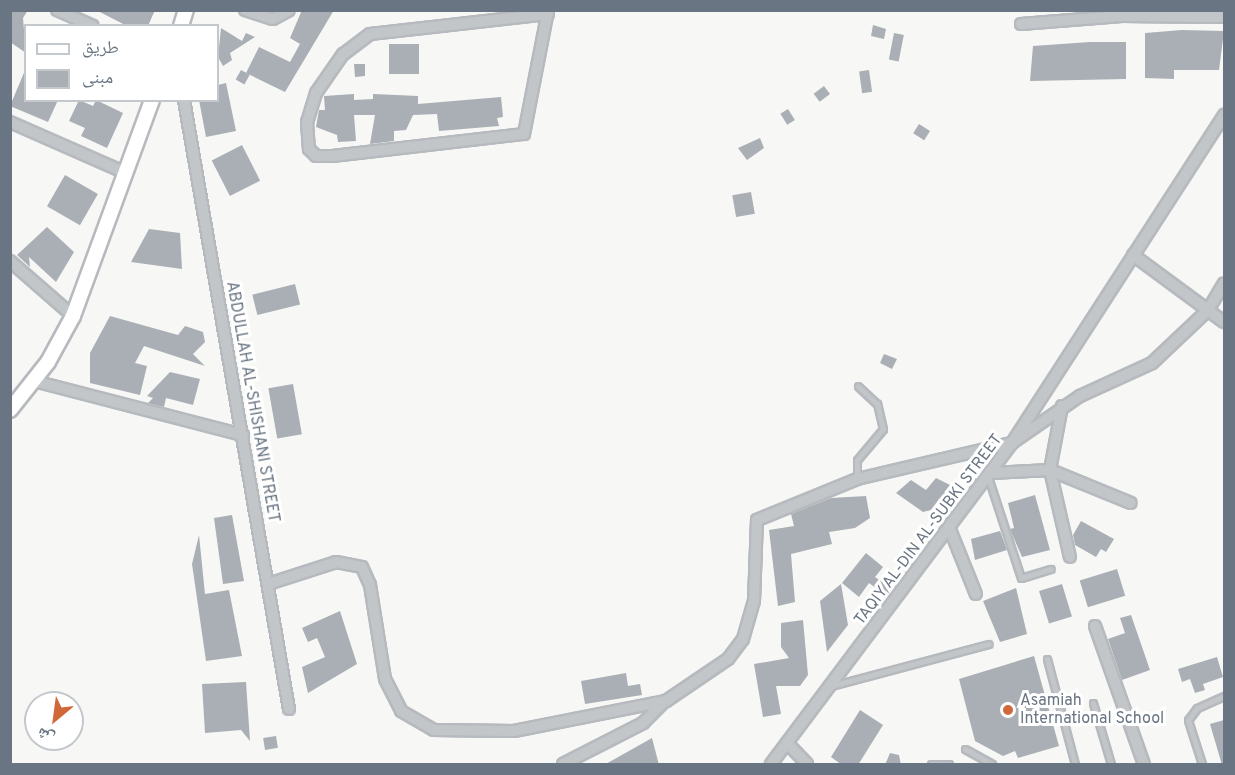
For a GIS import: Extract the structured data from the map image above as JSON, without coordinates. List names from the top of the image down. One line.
{"streets":{"street":["ABDULLAH AL-SHISHANI STREET","TAQIY AL-DIN AL-SUBKI STREET"]},"places":["Asamiah International School"],"legend":["طريق","مبنى"],"north":"bottom left"}
